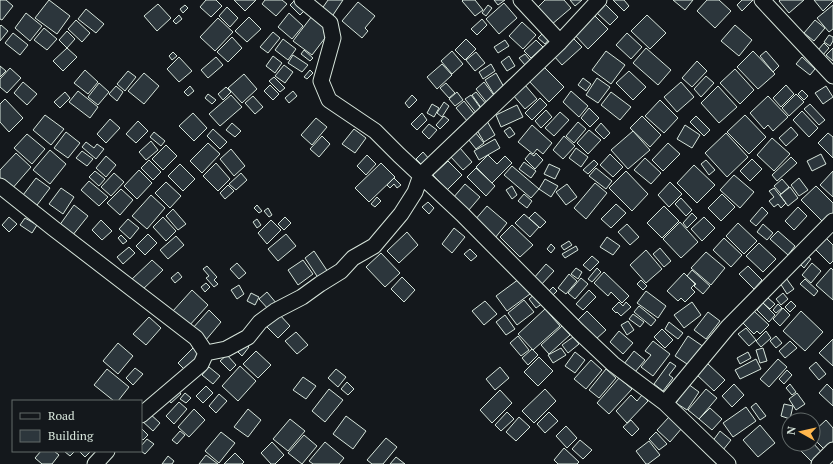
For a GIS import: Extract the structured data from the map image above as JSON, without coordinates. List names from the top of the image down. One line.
{"legend":["Road","Building"],"north":"left"}
